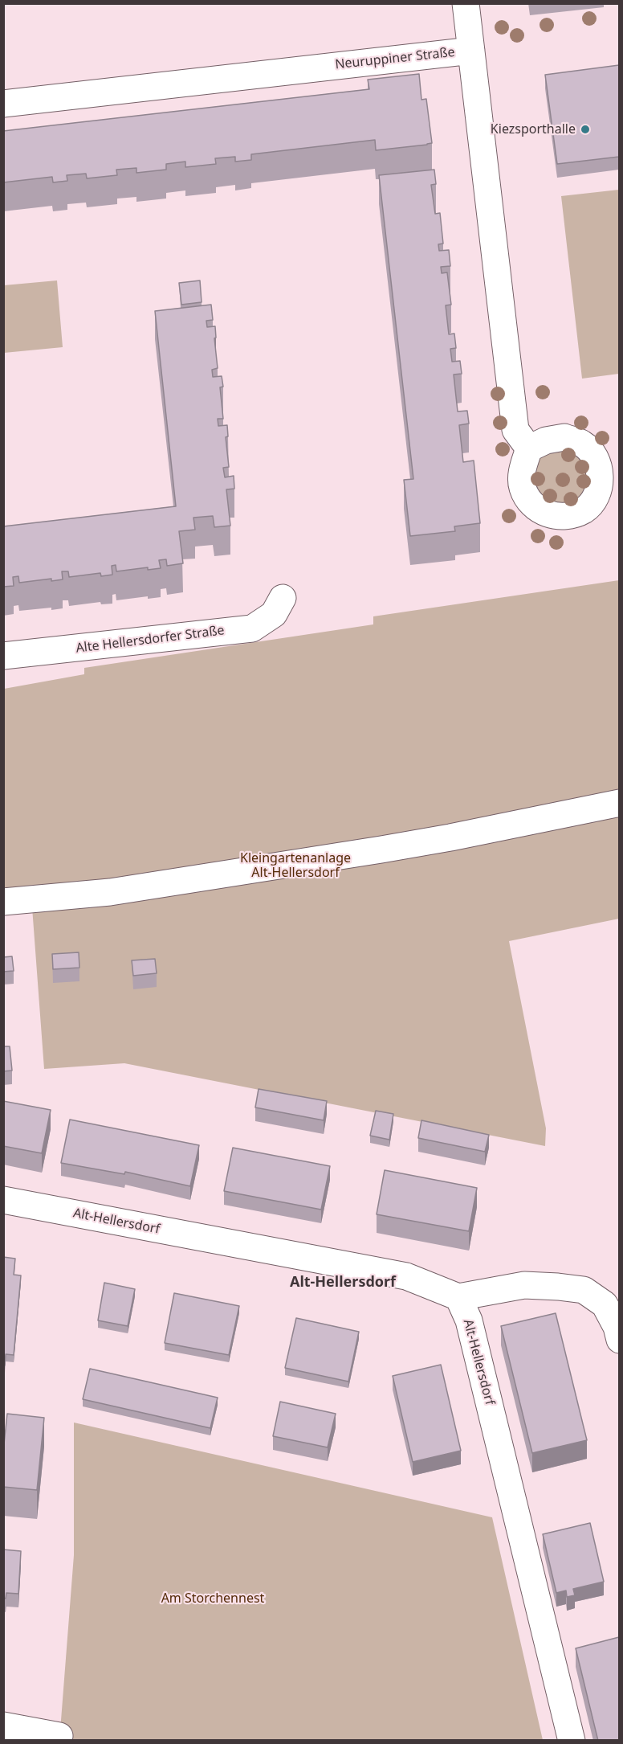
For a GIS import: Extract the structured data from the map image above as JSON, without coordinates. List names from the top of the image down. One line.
{"streets":{"street":["Neuruppiner Straße","Alte Hellersdorfer Straße","Alt-Hellersdorf"]},"districts":["Alt-Hellersdorf"],"parks":["Kleingartenanlage Alt-Hellersdorf","Am Storchennest"],"places":["Kiezsporthalle"]}
